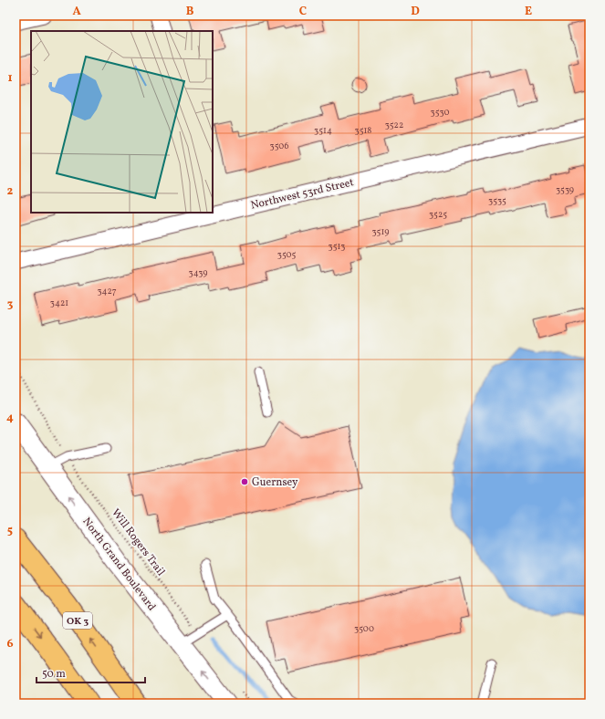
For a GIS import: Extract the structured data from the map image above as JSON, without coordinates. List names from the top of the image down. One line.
{"streets":{"highway":["OK 3"],"street":["Northwest 53rd Street","North Grand Boulevard"],"path":["Will Rogers Trail"]},"one_way":["North Grand Boulevard"],"places":["Guernsey"],"house_numbers":["3530","3522","3514","3518","3506","3539","3535","3525","3519","3513","3505","3439","3427","3421","3500"],"scale_bar":"50 m","grid":{"columns":["A","B","C","D","E"],"rows":["1","2","3","4","5","6"]}}
